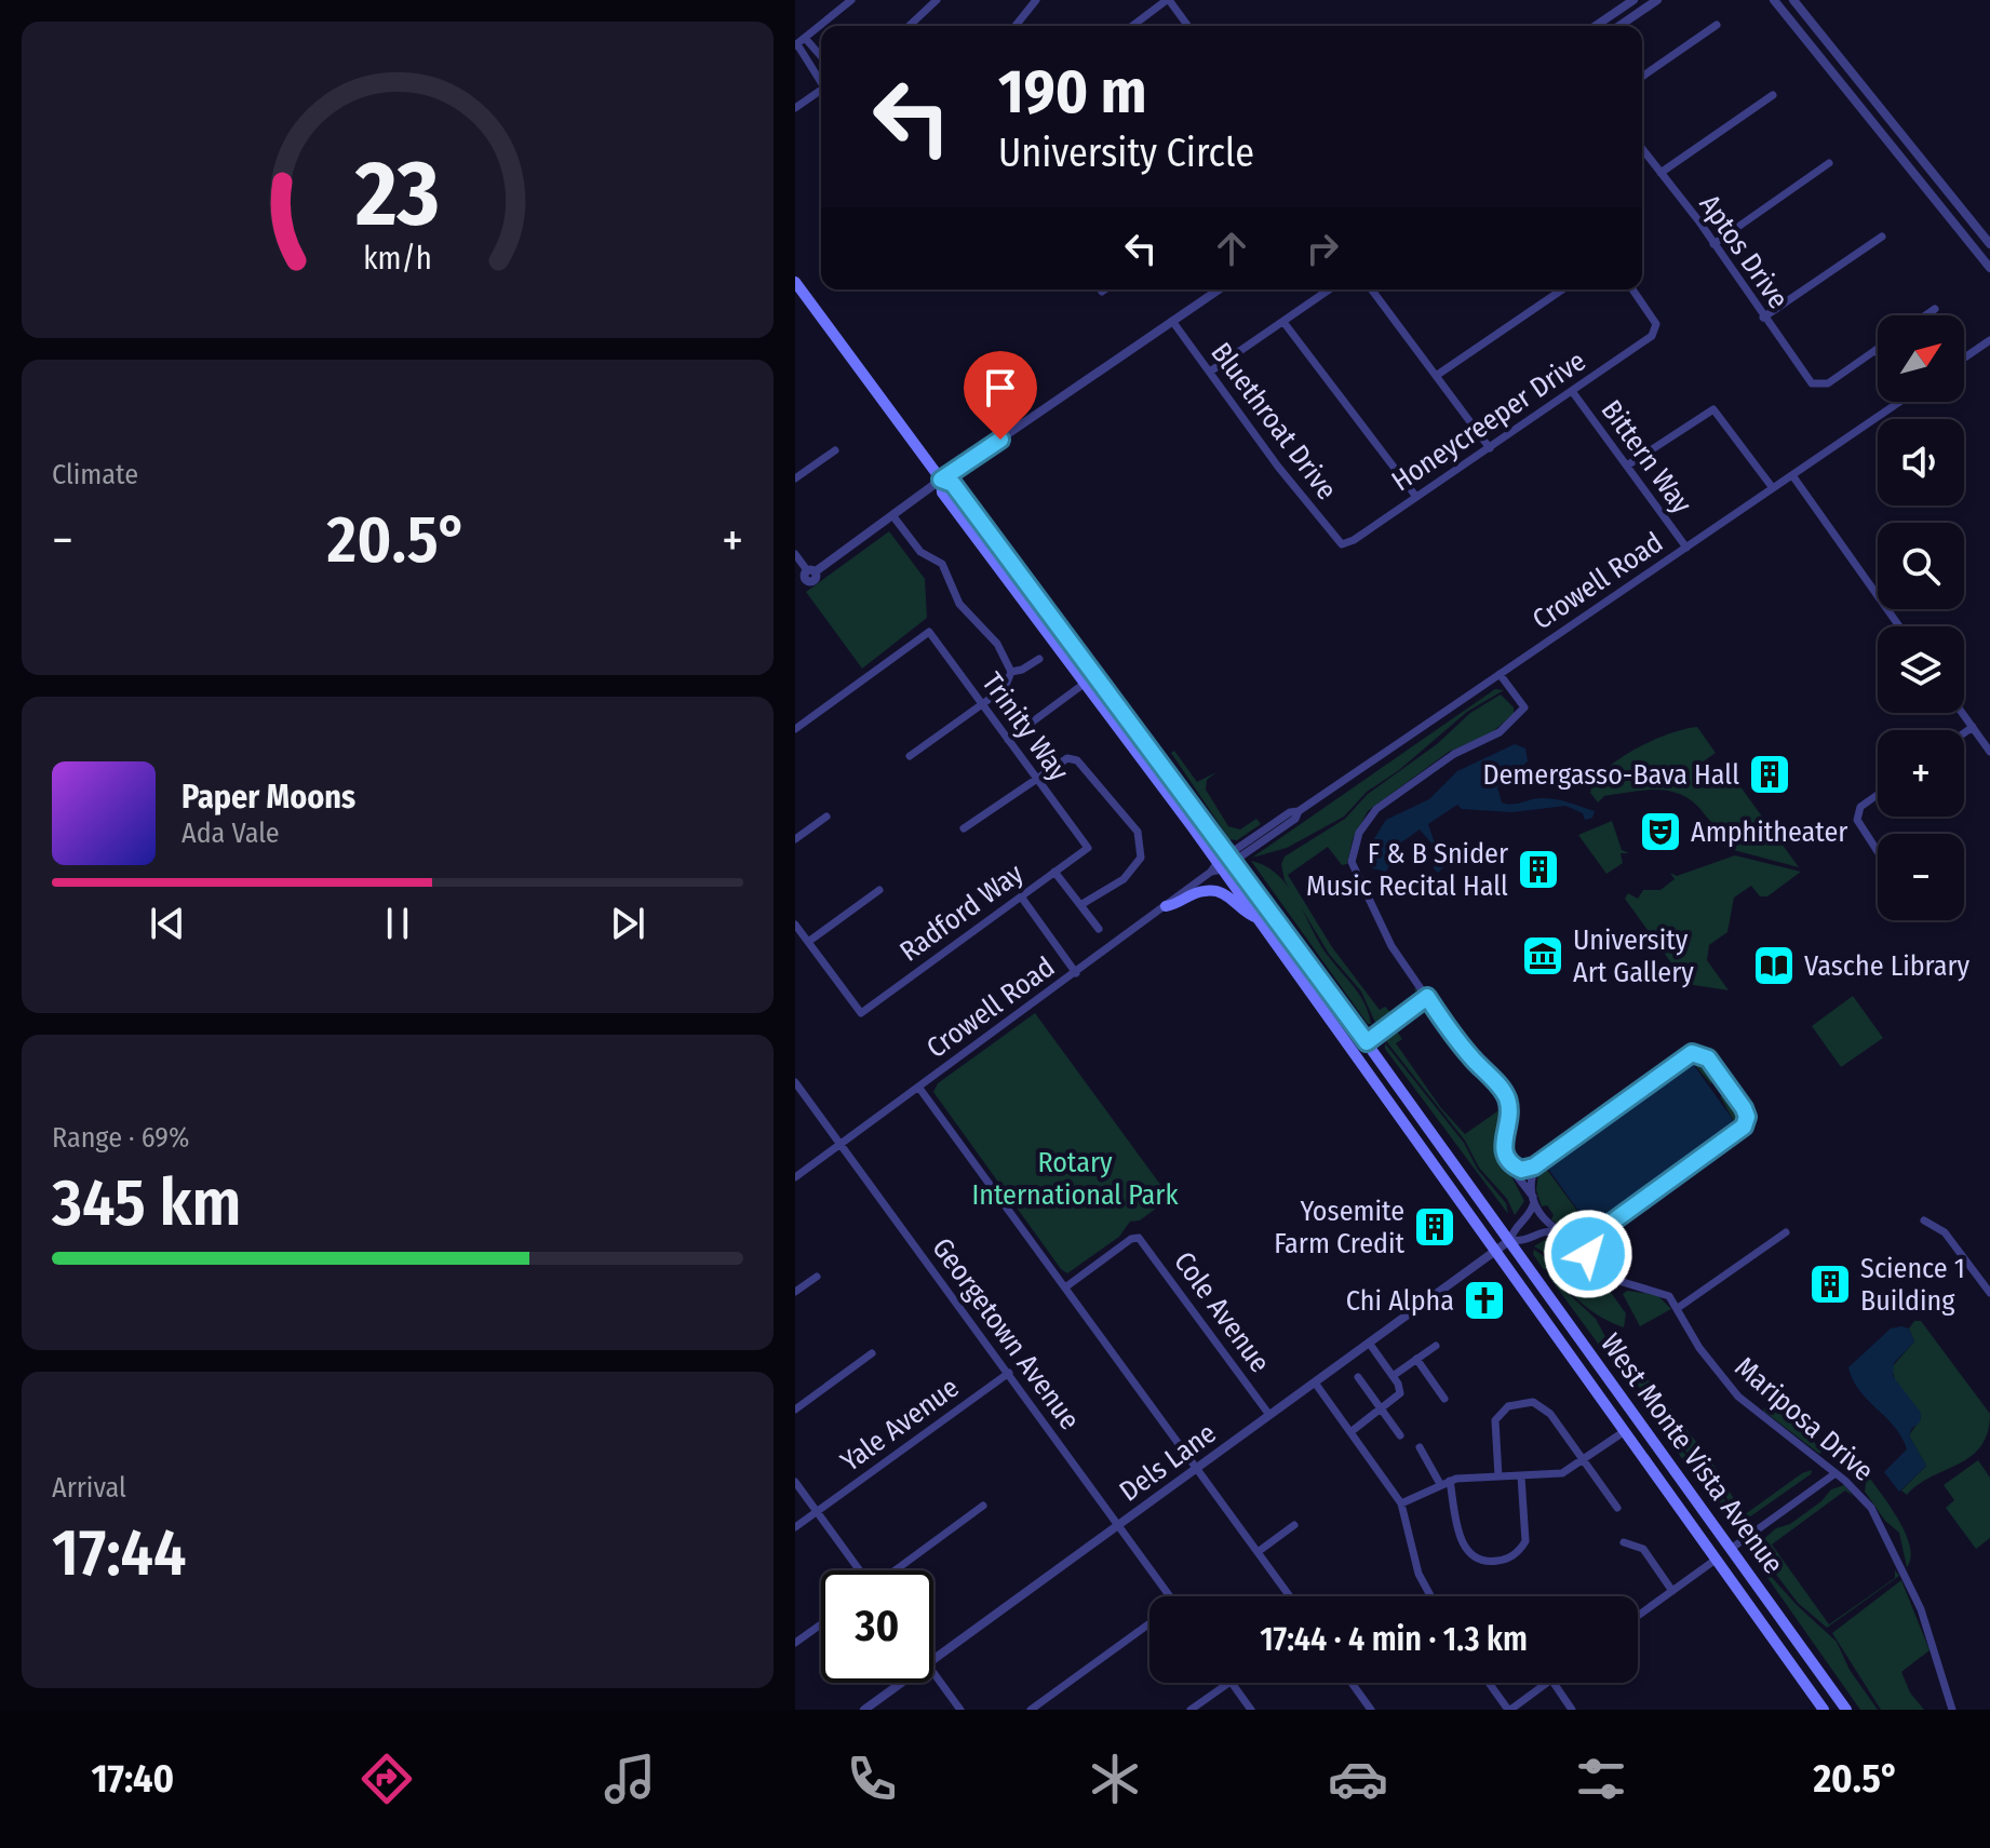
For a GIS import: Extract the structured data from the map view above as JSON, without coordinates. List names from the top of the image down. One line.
{"streets":{"main road":["West Monte Vista Avenue"],"street":["Aptos Drive","Bluethroat Drive","Honeycreeper Drive","Bittern Way","Crowell Road","Trinity Way","Radford Way","Cole Avenue","Georgetown Avenue","Mariposa Drive","Yale Avenue","Dels Lane"]},"crossings":[["Bluethroat Drive","Honeycreeper Drive"],["Honeycreeper Drive","Bittern Way"],["Bittern Way","Crowell Road"],["Crowell Road","Georgetown Avenue"],["Crowell Road","West Monte Vista Avenue"],["Trinity Way","Radford Way"],["Cole Avenue","Dels Lane"],["Georgetown Avenue","Yale Avenue"],["Georgetown Avenue","Dels Lane"],["West Monte Vista Avenue","Dels Lane"]],"parks":["Rotary International Park"],"places":{"building":["Demergasso-Bava Hall","F & B Snider Music Recital Hall","Yosemite Farm Credit","Science 1 Building"],"theatre":["Amphitheater"],"museum":["University Art Gallery"],"library":["Vasche Library"],"church":["Chi Alpha"]},"north":"top right","page":{"turn":["190 m","University Circle"],"map_buttons":["+","−"],"tile":["Climate",["Range · 69%","345 km"],["Arrival","17:44"]],"heat":["−","20.5°","+"],"song":["Paper Moons","Ada Vale"],"limit":"30","trip":"17:44 · 4 min · 1.3 km","tabs":["17:40","20.5°"],"gauge":["23","km/h"]}}
